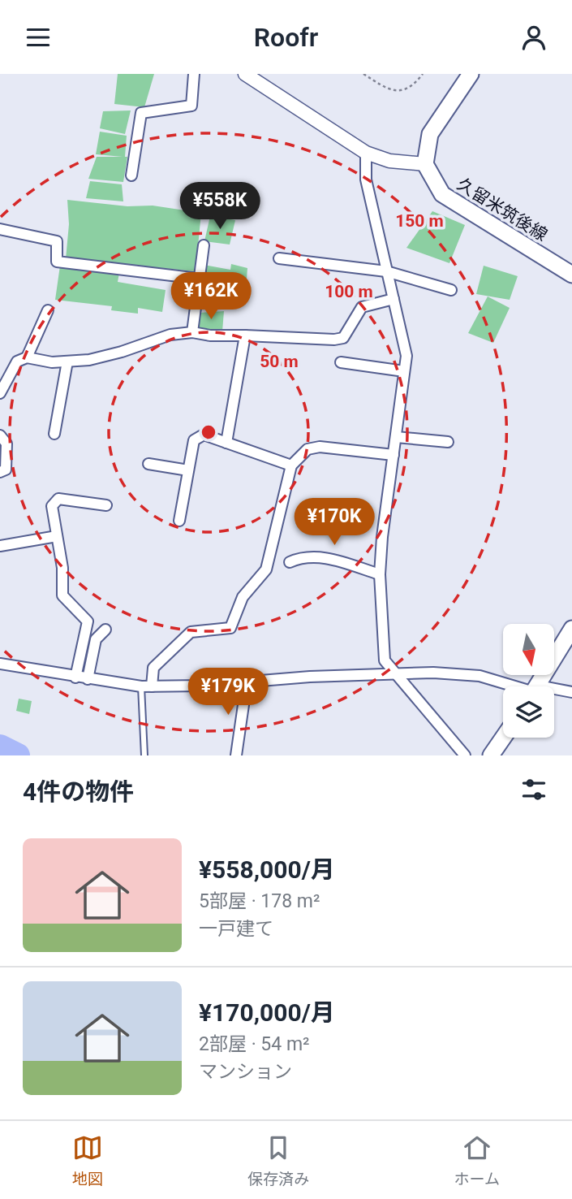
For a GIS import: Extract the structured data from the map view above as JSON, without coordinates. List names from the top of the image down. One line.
{"streets":{"main road":["久留米筑後線"]},"north":"bottom","page":{"header":"Roofr","price":["¥558K","¥162K","¥170K","¥179K"],"heading":"4件の物件","list":[{"name":"¥558,000/月","note":"5部屋 · 178 m² · 一戸建て"},{"name":"¥170,000/月","note":"2部屋 · 54 m² · マンション"}],"tabs":["地図","保存済み","ホーム"]},"rings":["150 m","100 m","50 m"]}
